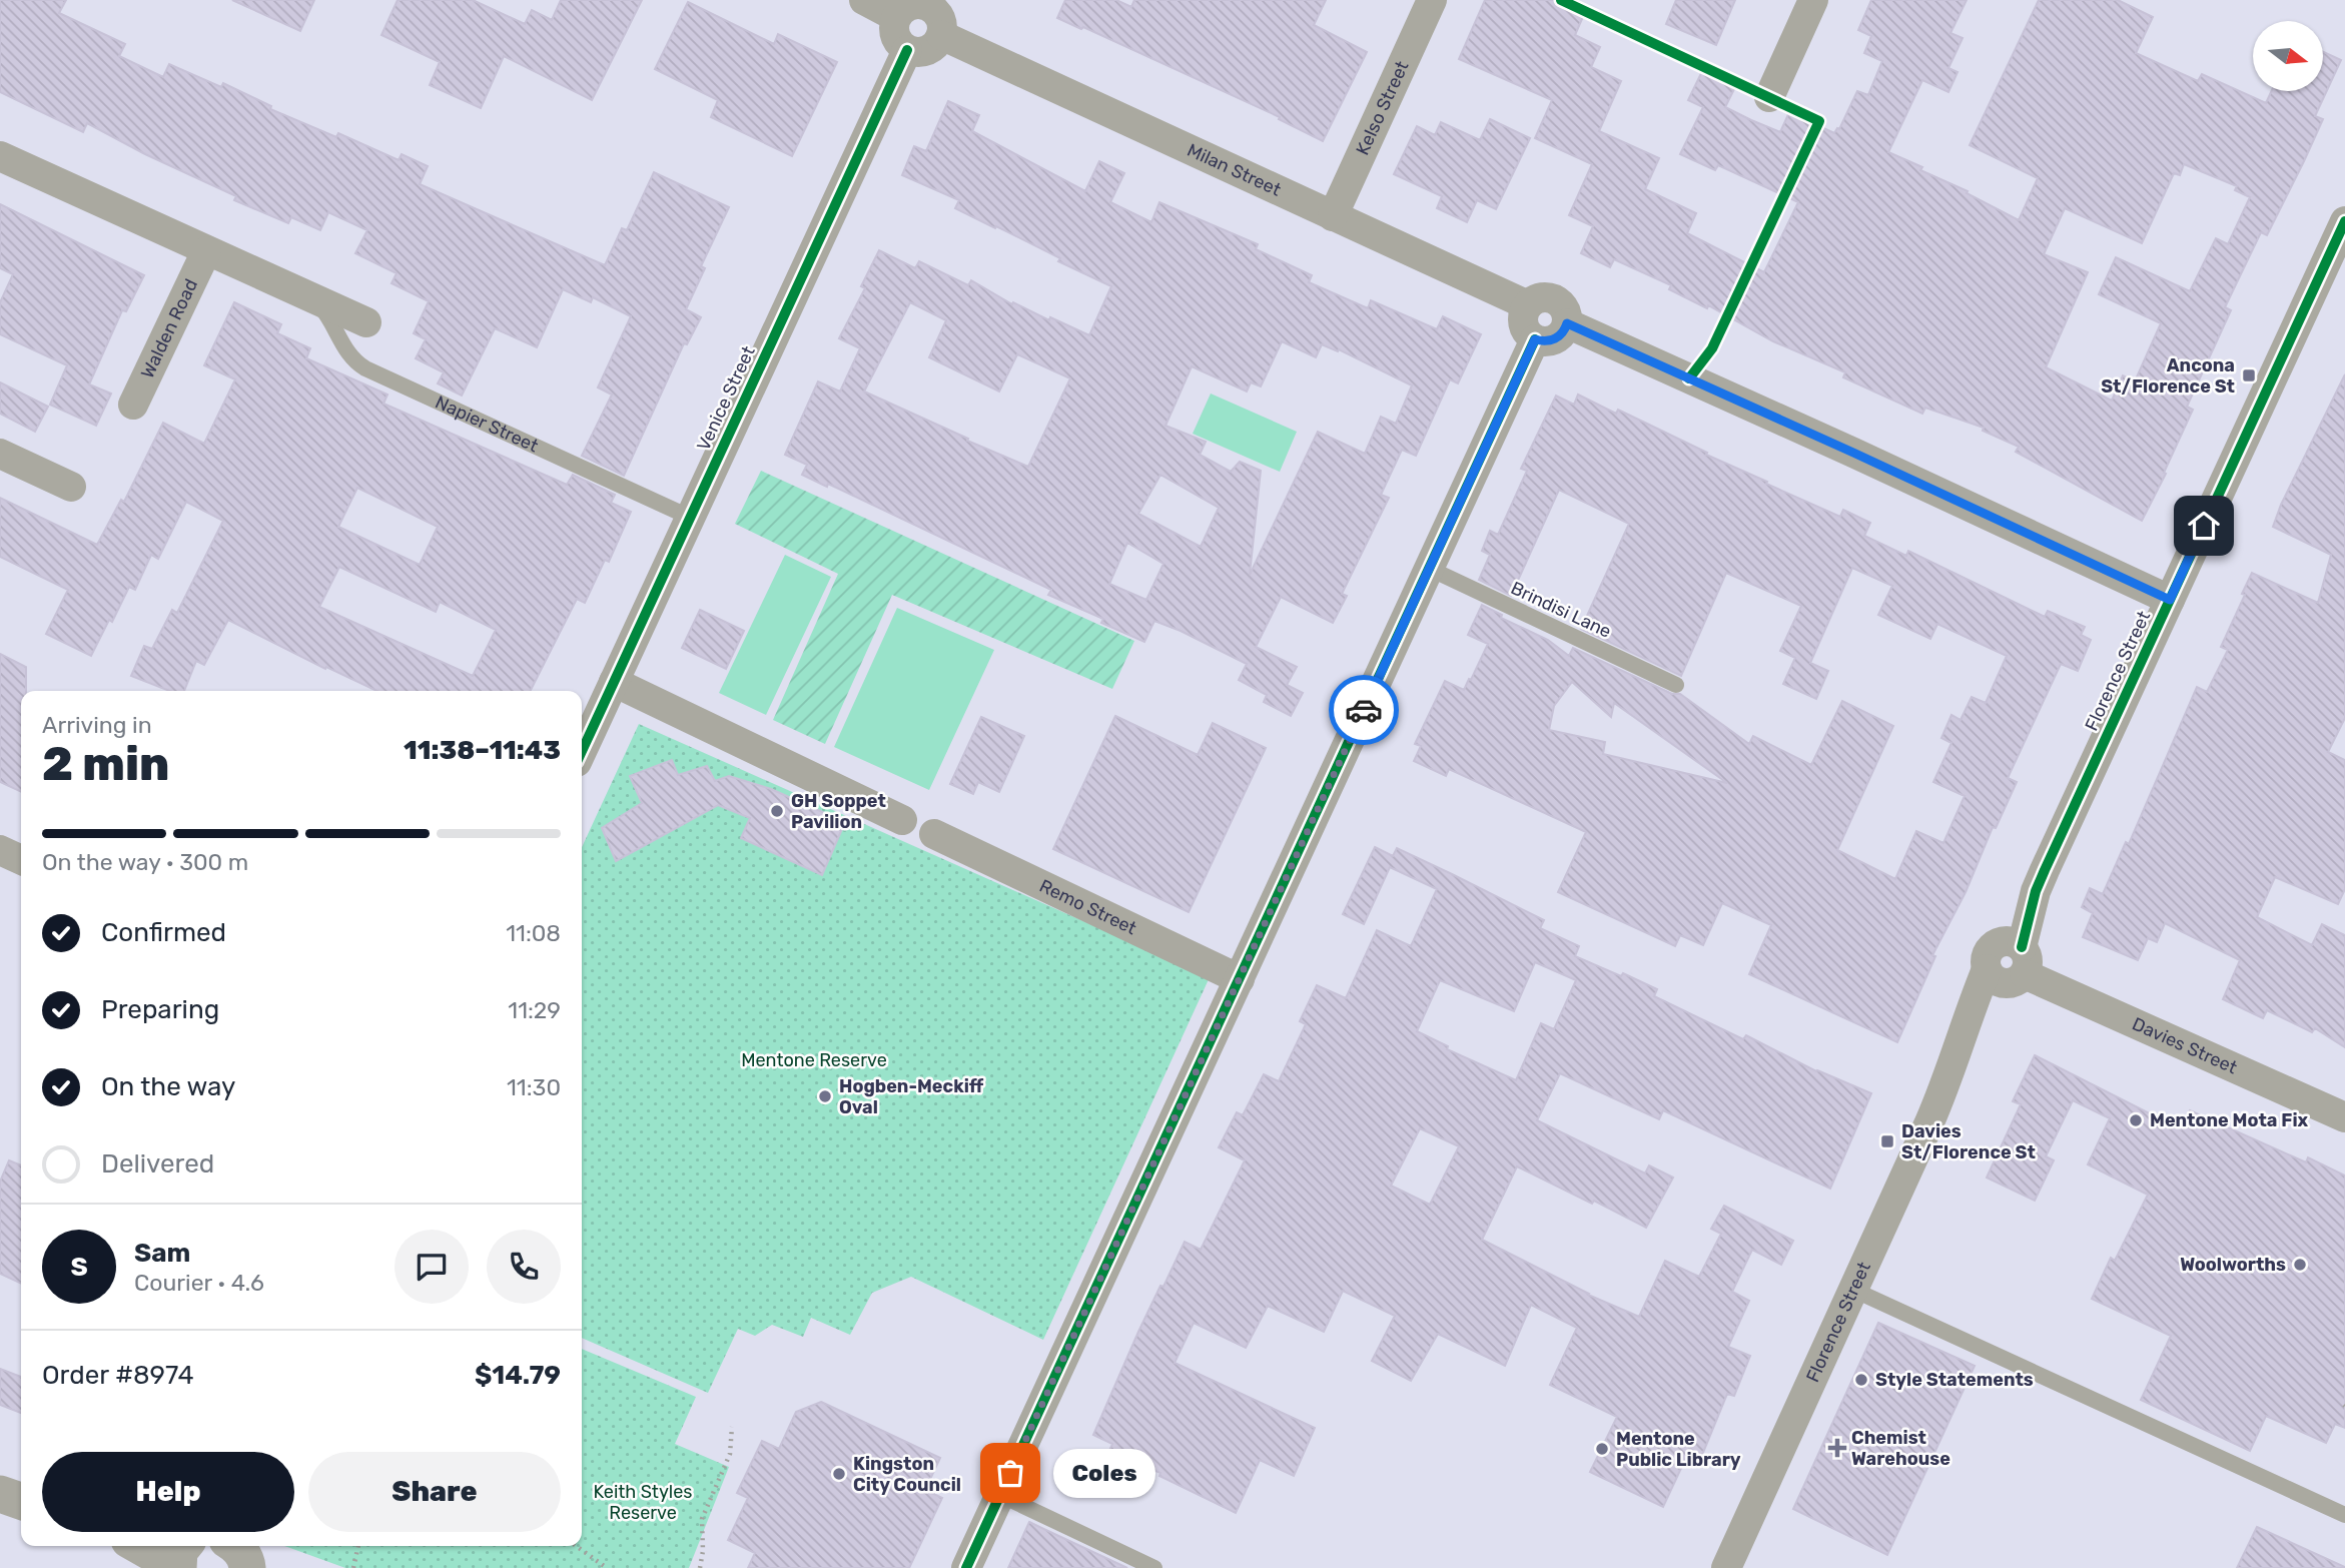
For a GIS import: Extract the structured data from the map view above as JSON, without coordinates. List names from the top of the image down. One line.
{"streets":{"street":["Kelso Street","Milan Street","Walden Road","Venice Street","Napier Street","Florence Street","Remo Street","Davies Street"],"lane":["Brindisi Lane"]},"crossings":[["Kelso Street","Milan Street"],["Milan Street","Venice Street"],["Walden Road","Napier Street"],["Venice Street","Napier Street"],["Florence Street","Davies Street"]],"parks":["Mentone Reserve","Keith Styles Reserve"],"places":{"transit":["Ancona St/Florence St","Davies St/Florence St"],"other":["GH Soppet Pavilion","Hogben-Meckiff Oval","Mentone Mota Fix","Woolworths","Style Statements","Mentone Public Library","Coles","Kingston City Council"],"health":["Chemist Warehouse"]},"north":"right","page":{"heading":["2 min","Arriving in","11:38–11:43"],"panel":["Sam","Courier · 4.6","Order #8974","$14.79"],"bar":"On the way · 300 m","list":[["Confirmed","11:08"],["Preparing","11:29"],["On the way","11:30"],"Delivered"],"round":"S","buttons":["Help","Share"],"bubble":"Coles"}}
